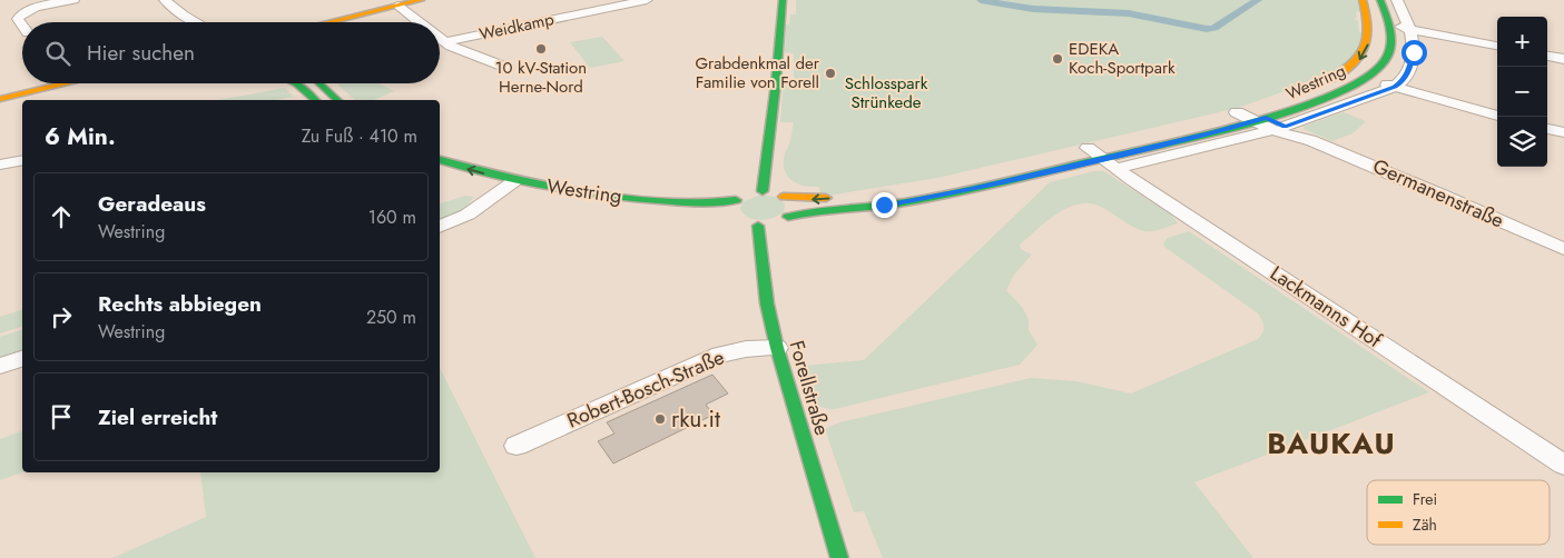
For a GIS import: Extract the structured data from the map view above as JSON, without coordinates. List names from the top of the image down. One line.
{"streets":{"main road":["Westring","Forellstraße"],"street":["Weidkamp","Germanenstraße","Lackmanns Hof","Robert-Bosch-Straße"]},"crossings":[["Westring","Germanenstraße"],["Westring","Lackmanns Hof"],["Westring","Forellstraße"],["Forellstraße","Robert-Bosch-Straße"]],"districts":["BAUKAU"],"parks":["Schlosspark Strünkede"],"places":["10 kV-Station Herne-Nord","EDEKA Koch-Sportpark","Grabdenkmal der Familie von Forell","rku.it"],"legend":["Frei","Zäh"],"page":{"map_buttons":["+","−"],"search":"Hier suchen","heading":["6 Min.","Zu Fuß · 410 m"],"list":[["Geradeaus","Westring","160 m"],["Rechts abbiegen","Westring","250 m"],"Ziel erreicht"]}}
